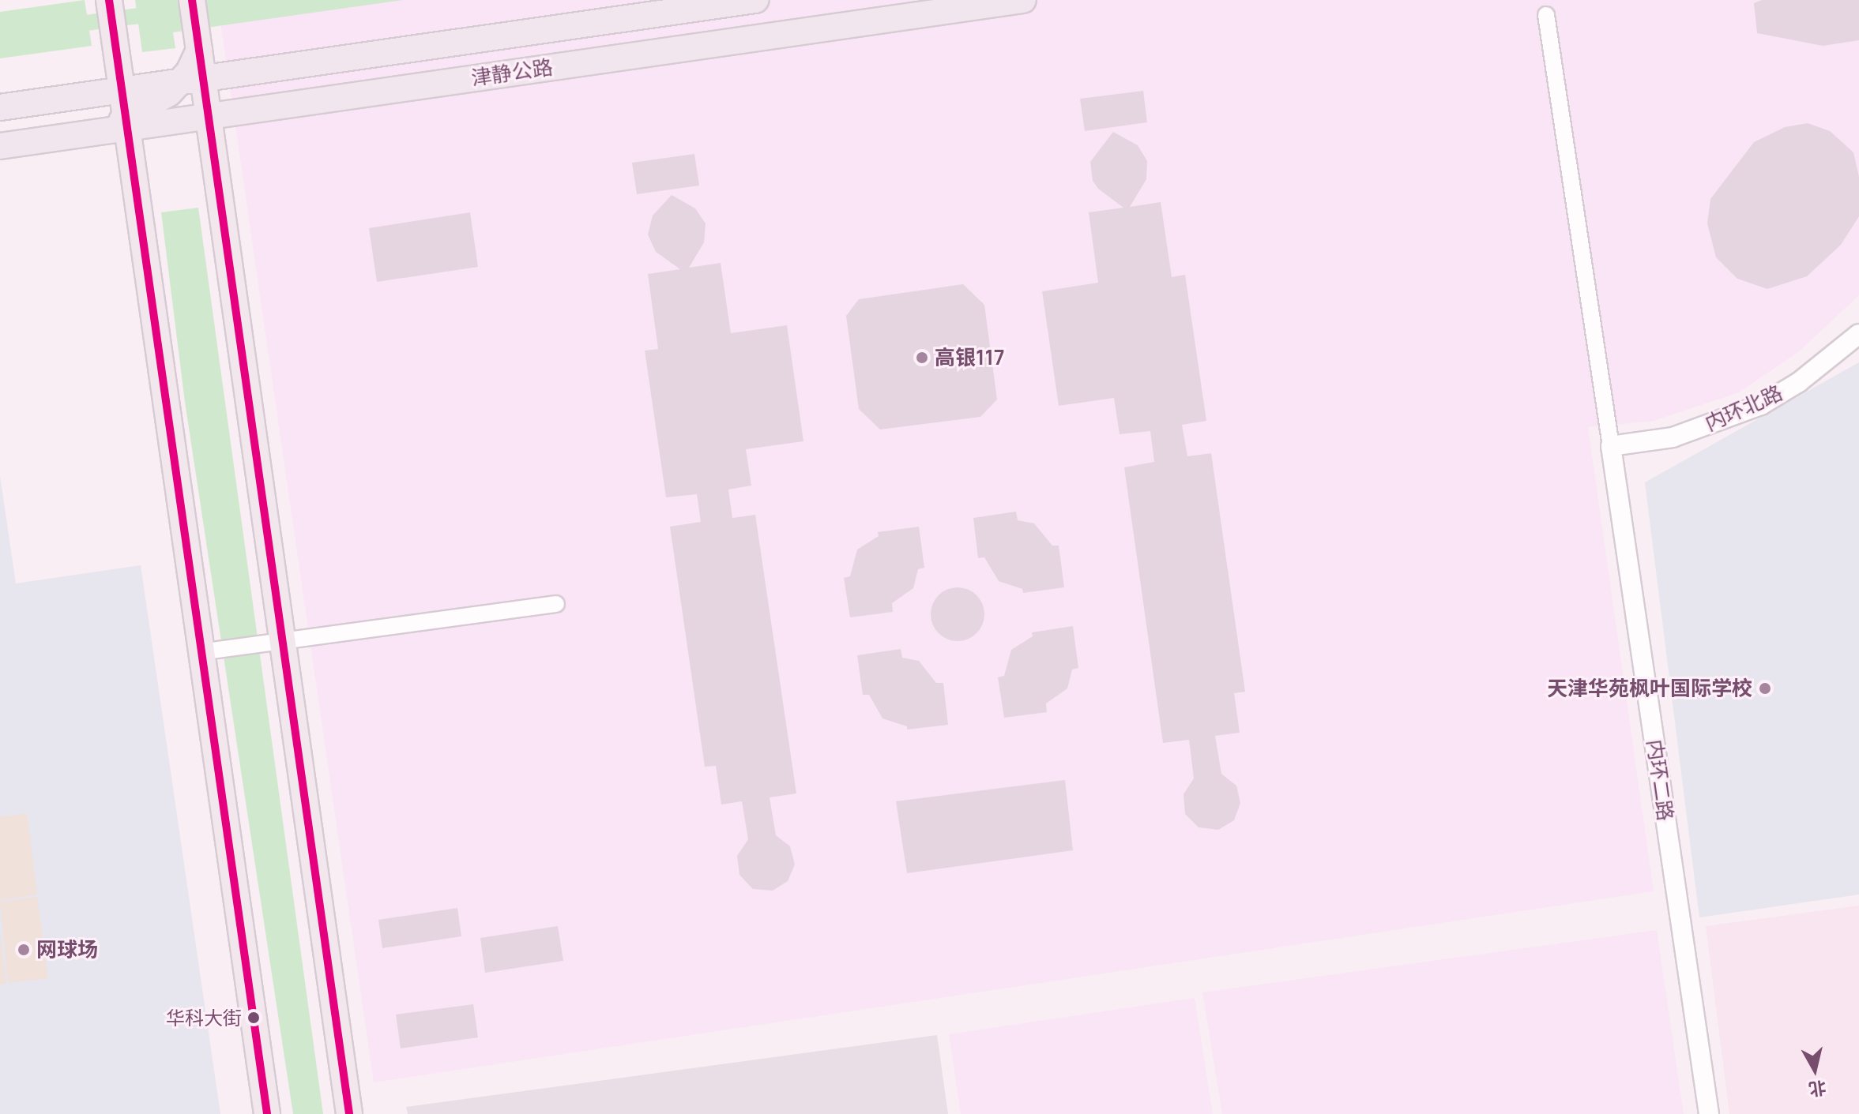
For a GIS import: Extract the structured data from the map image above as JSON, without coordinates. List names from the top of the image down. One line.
{"streets":{"highway":["津静公路"],"street":["内环北路","内环二路"]},"crossings":[["内环北路","内环二路"]],"places":["高银117","天津华苑枫叶国际学校","网球场","华科大街"],"north":"bottom"}
